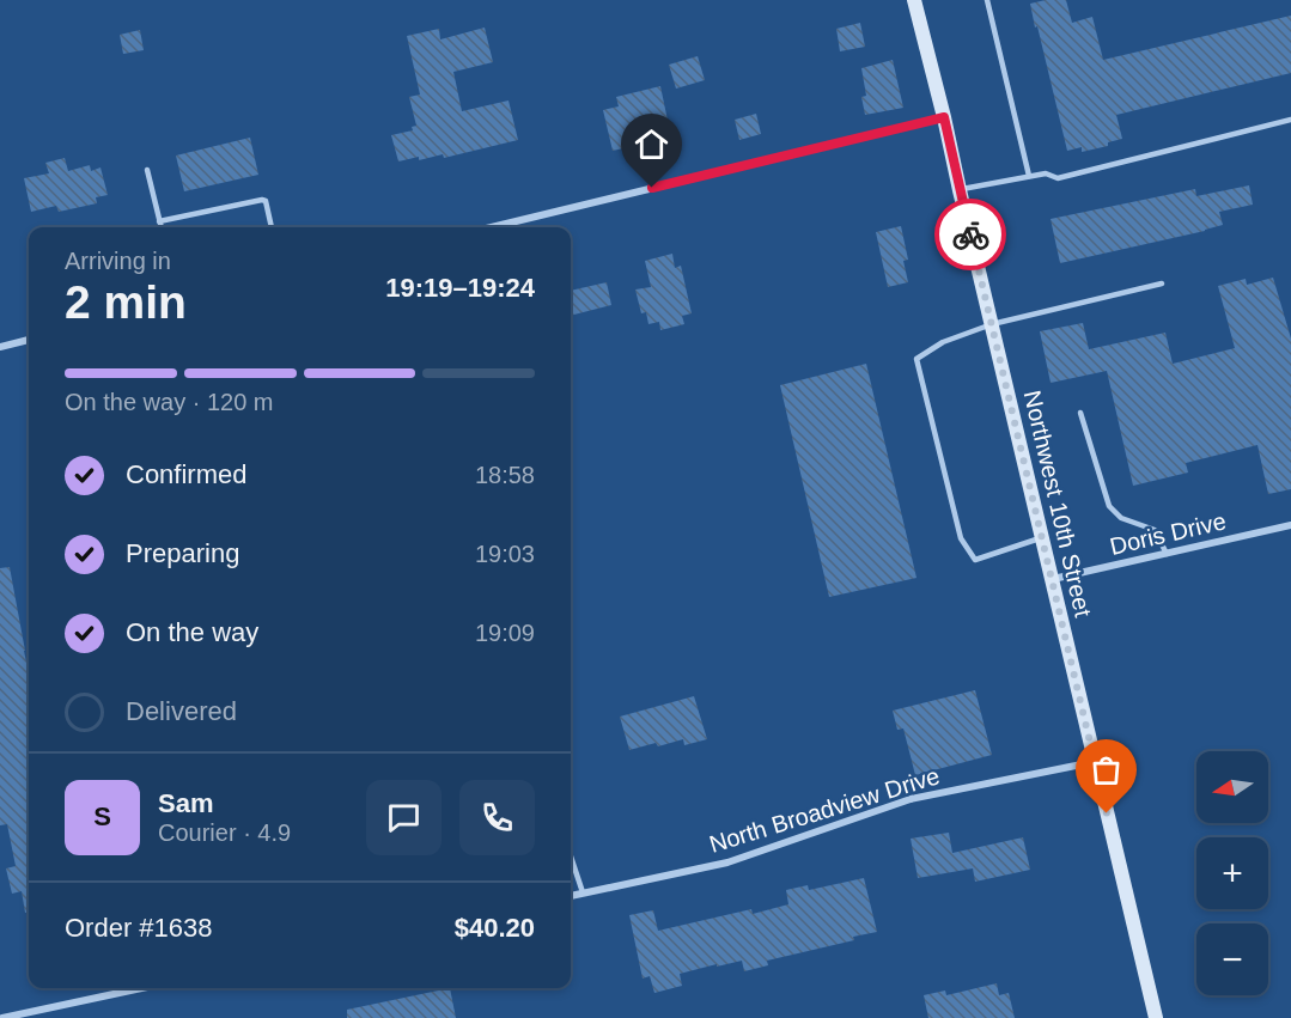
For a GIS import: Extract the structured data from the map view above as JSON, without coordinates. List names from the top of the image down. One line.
{"streets":{"main road":["Northwest 10th Street"],"street":["Doris Drive","North Broadview Drive"]},"crossings":[["Northwest 10th Street","Doris Drive"],["Northwest 10th Street","North Broadview Drive"]],"north":"left","page":{"heading":["2 min","Arriving in","19:19–19:24"],"panel":["Sam","Courier · 4.9","Order #1638","$40.20"],"bar":"On the way · 120 m","list":[["Confirmed","18:58"],["Preparing","19:03"],["On the way","19:09"],"Delivered"],"map_buttons":["+","−"],"round":"S"}}
